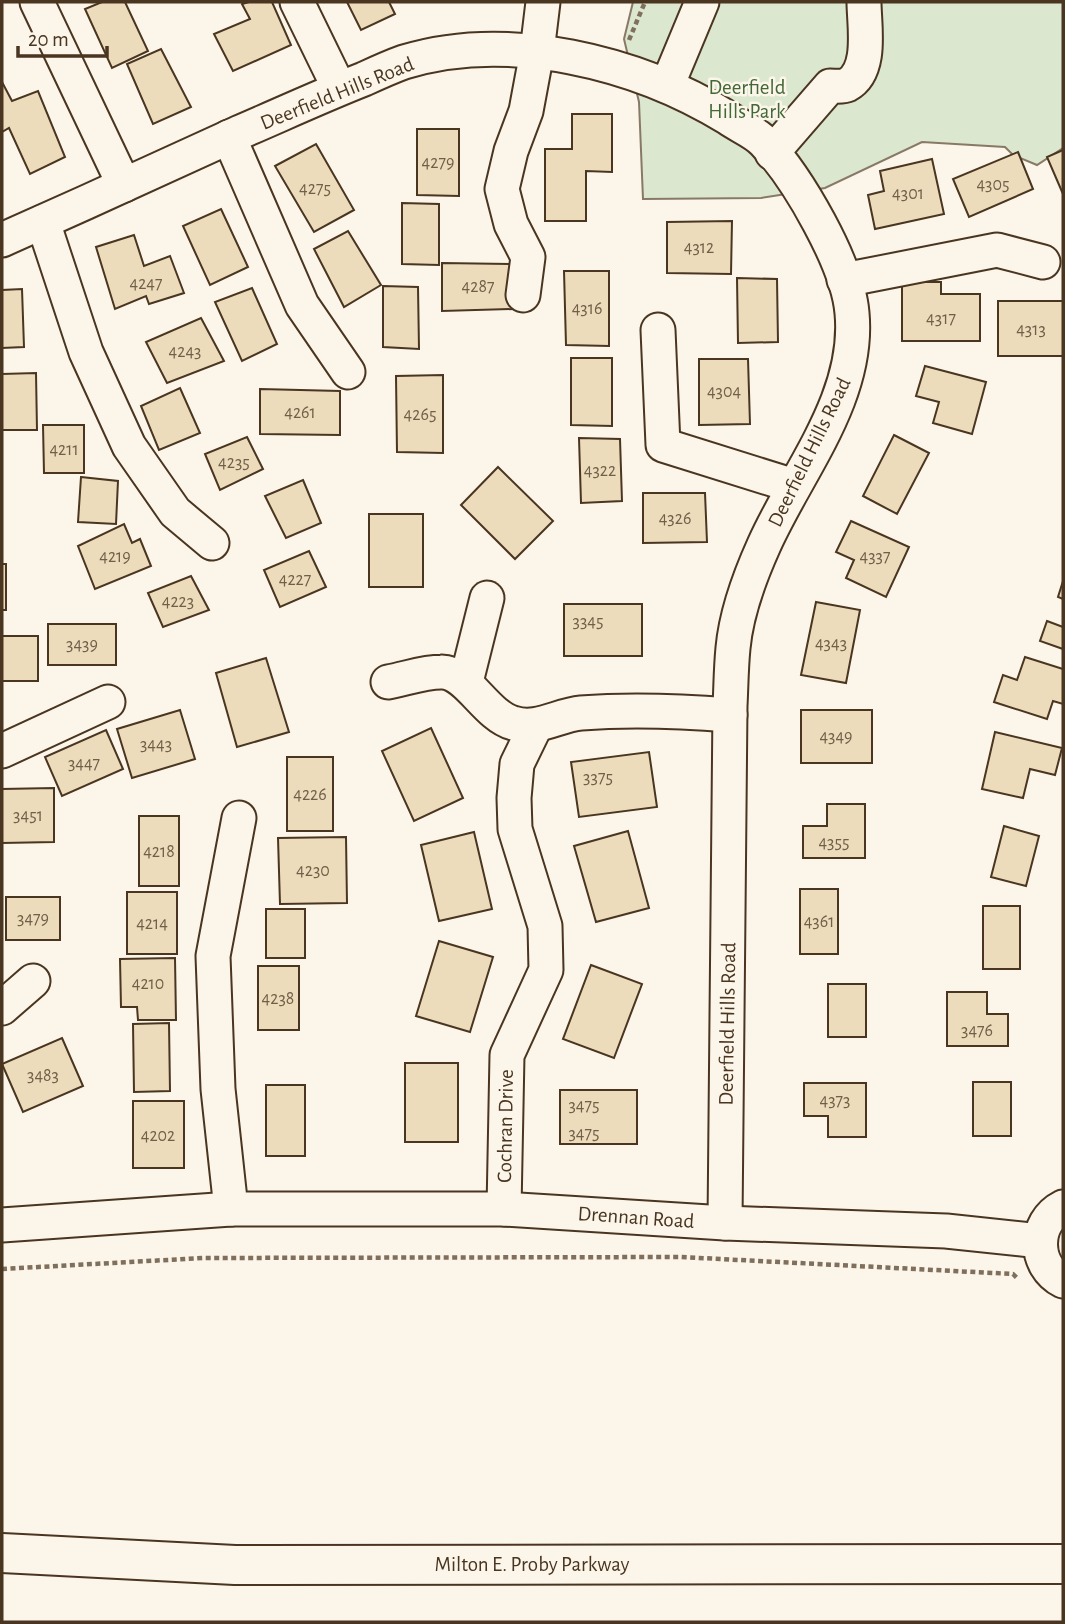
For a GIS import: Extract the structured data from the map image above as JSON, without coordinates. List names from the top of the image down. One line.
{"streets":{"highway":["Milton E. Proby Parkway"],"street":["Deerfield Hills Road","Cochran Drive","Drennan Road"]},"crossings":[["Deerfield Hills Road","Drennan Road"],["Cochran Drive","Drennan Road"]],"parks":["Deerfield Hills Park"],"house_numbers":["4279","4305","4275","4301","4312","4247","4287","4316","4317","4313","4243","4304","4261","4265","4211","4235","4322","4326","4219","4337","4227","4223","3345","4343","3439","4349","3443","3447","3375","4226","3451","4355","4218","4230","3479","4361","4214","4210","4238","3476","3483","4373","3475","3475","4202"],"scale_bar":"20 m"}
